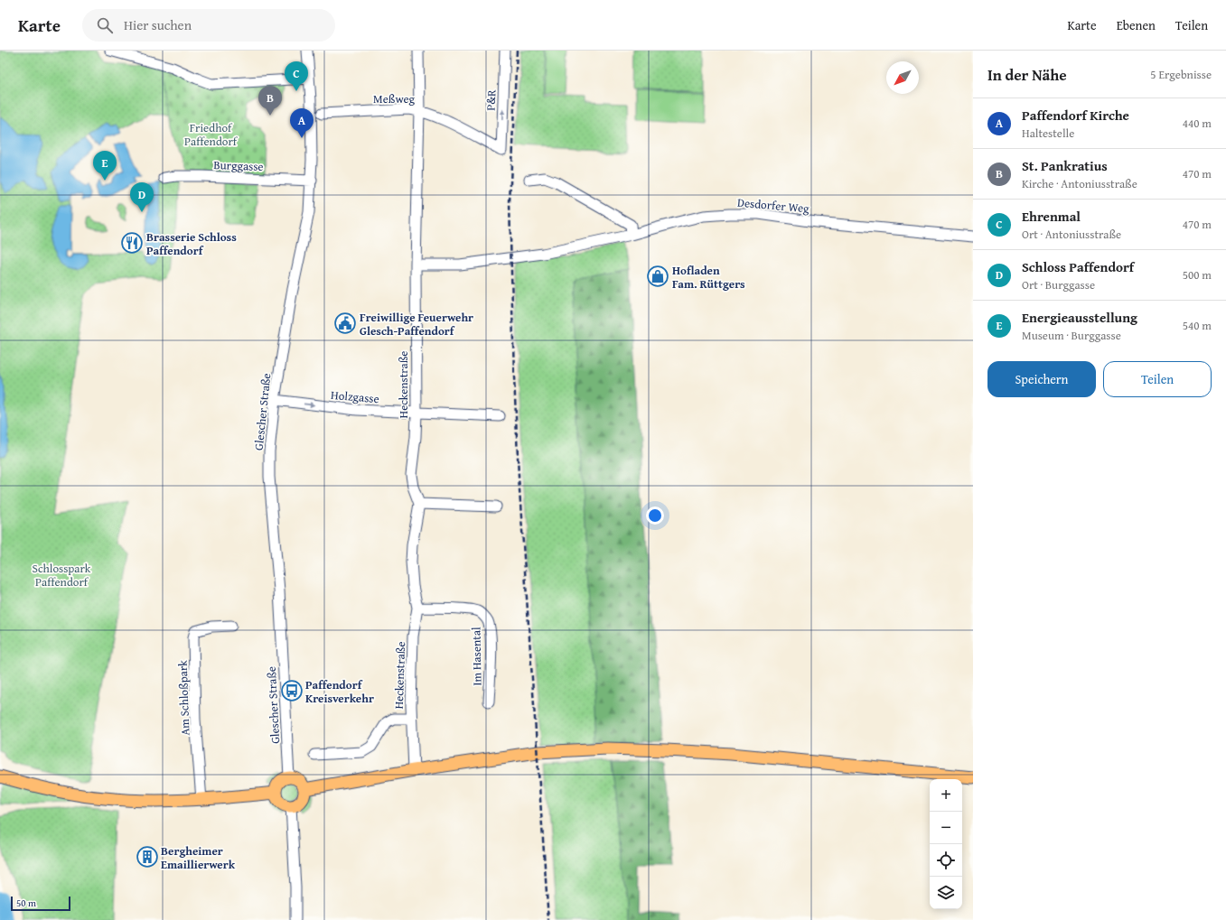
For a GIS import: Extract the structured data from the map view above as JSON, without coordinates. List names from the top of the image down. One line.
{"streets":{"street":["Meßweg","P&R","Burggasse","Desdorfer Weg","Heckenstraße","Holzgasse","Glescher Straße","Im Hasental","Am Schloßpark"]},"crossings":[["Meßweg","P&R"],["Meßweg","Heckenstraße"],["Burggasse","Glescher Straße"],["Desdorfer Weg","Heckenstraße"],["Heckenstraße","Holzgasse"],["Heckenstraße","Im Hasental"],["Holzgasse","Glescher Straße"]],"one_way":["P&R","Holzgasse"],"parks":["Friedhof Paffendorf","Schlosspark Paffendorf"],"places":{"restaurant":["Brasserie Schloss Paffendorf"],"shop":["Hofladen Fam. Rüttgers"],"public building":["Freiwillige Feuerwehr Glesch-Paffendorf"],"bus stop":["Paffendorf Kreisverkehr"],"building":["Bergheimer Emaillierwerk"]},"scale_bar":"50 m","north":"bottom left","page":{"header":"Karte","search":"Hier suchen","nav":["Karte","Ebenen","Teilen"],"heading":["In der Nähe","5 Ergebnisse"],"pins":["C","B","A","E","D"],"list":[{"mark":"A","name":"Paffendorf Kirche","note":"Haltestelle","value":"440 m"},{"mark":"B","name":"St. Pankratius","note":"Kirche · Antoniusstraße","value":"470 m"},{"mark":"C","name":"Ehrenmal","note":"Ort · Antoniusstraße","value":"470 m"},{"mark":"D","name":"Schloss Paffendorf","note":"Ort · Burggasse","value":"500 m"},{"mark":"E","name":"Energieausstellung","note":"Museum · Burggasse","value":"540 m"}],"buttons":["Speichern","Teilen"],"map_buttons":["+","−"],"scale":"50 m"}}
